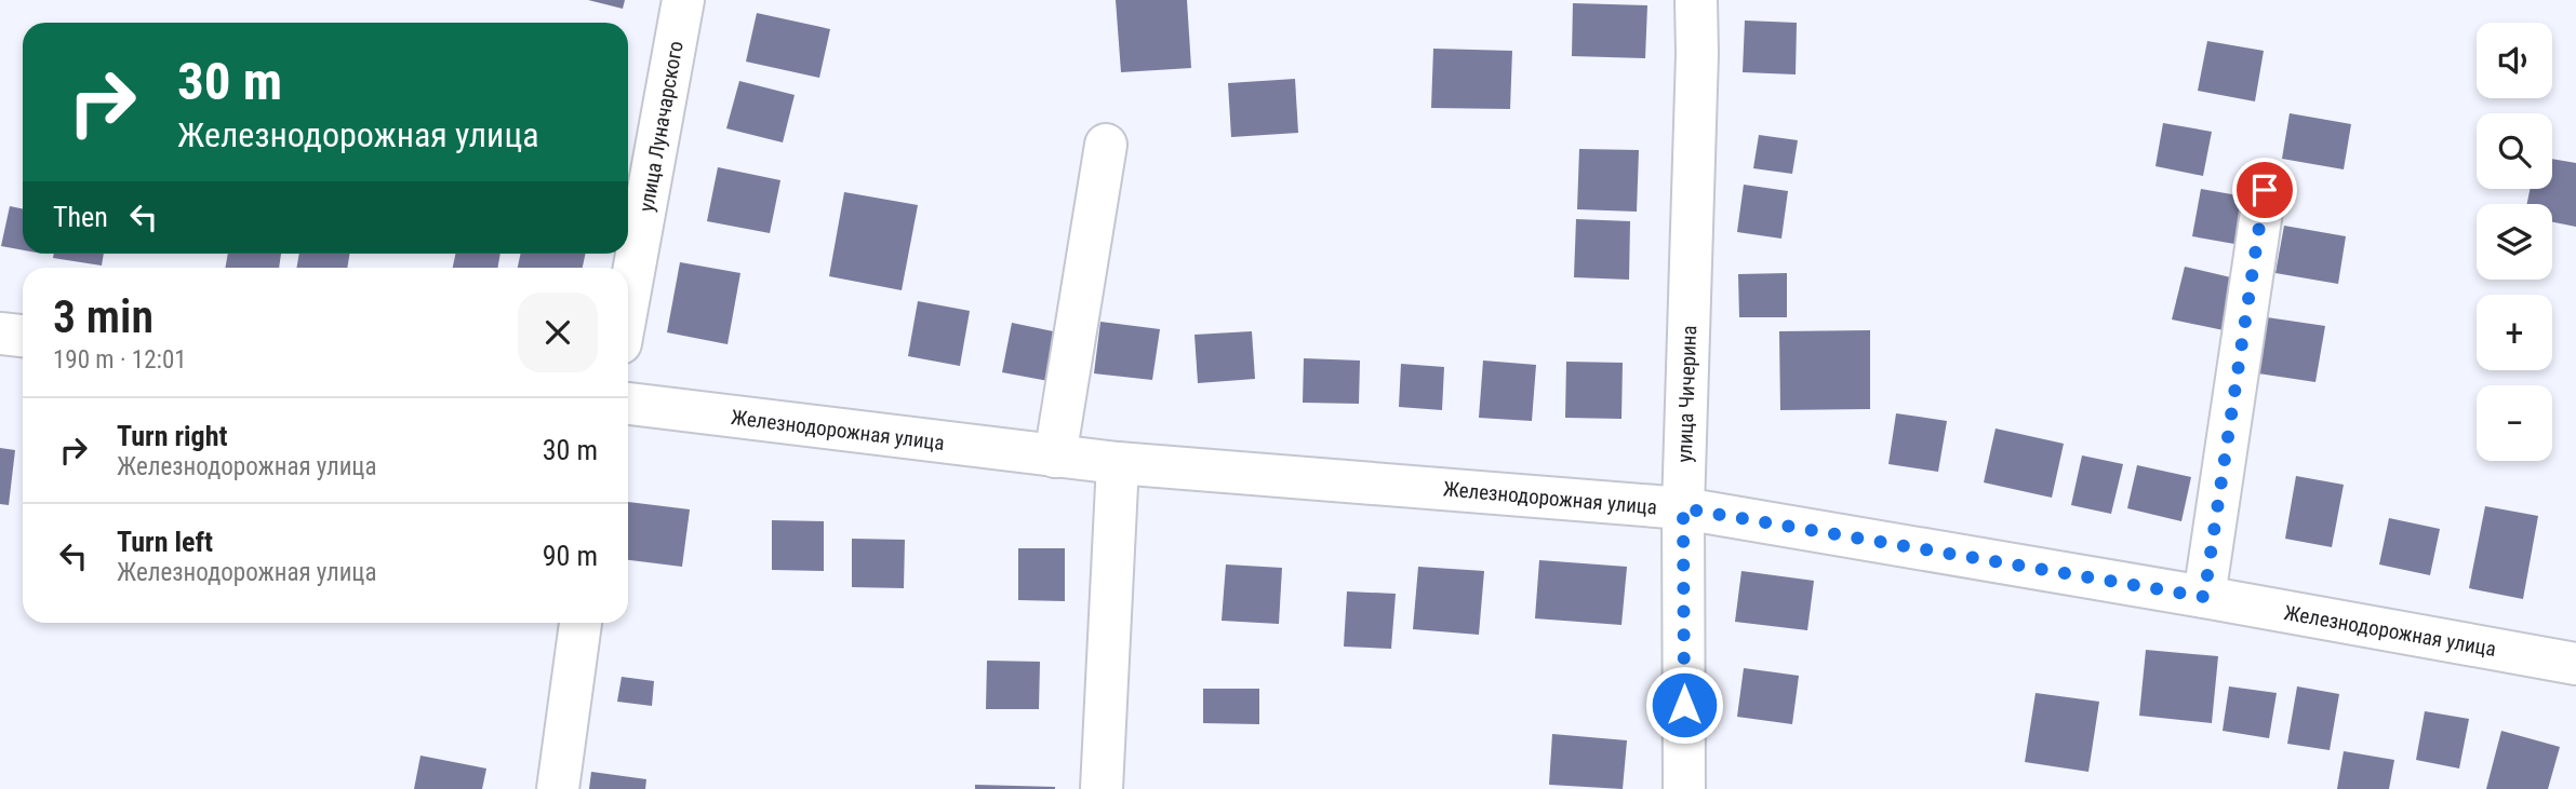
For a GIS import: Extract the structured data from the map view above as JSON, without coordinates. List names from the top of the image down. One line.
{"streets":{"street":["улица Луначарского","улица Чичерина","Железнодорожная улица"]},"crossings":[["улица Чичерина","Железнодорожная улица"]],"page":{"map_buttons":["+","−"],"turn":["30 m","Железнодорожная улица"],"then":"Then","heading":["3 min","190 m · 12:01"],"list":[{"name":"Turn right","note":"Железнодорожная улица","value":"30 m"},{"name":"Turn left","note":"Железнодорожная улица","value":"90 m"}]}}
